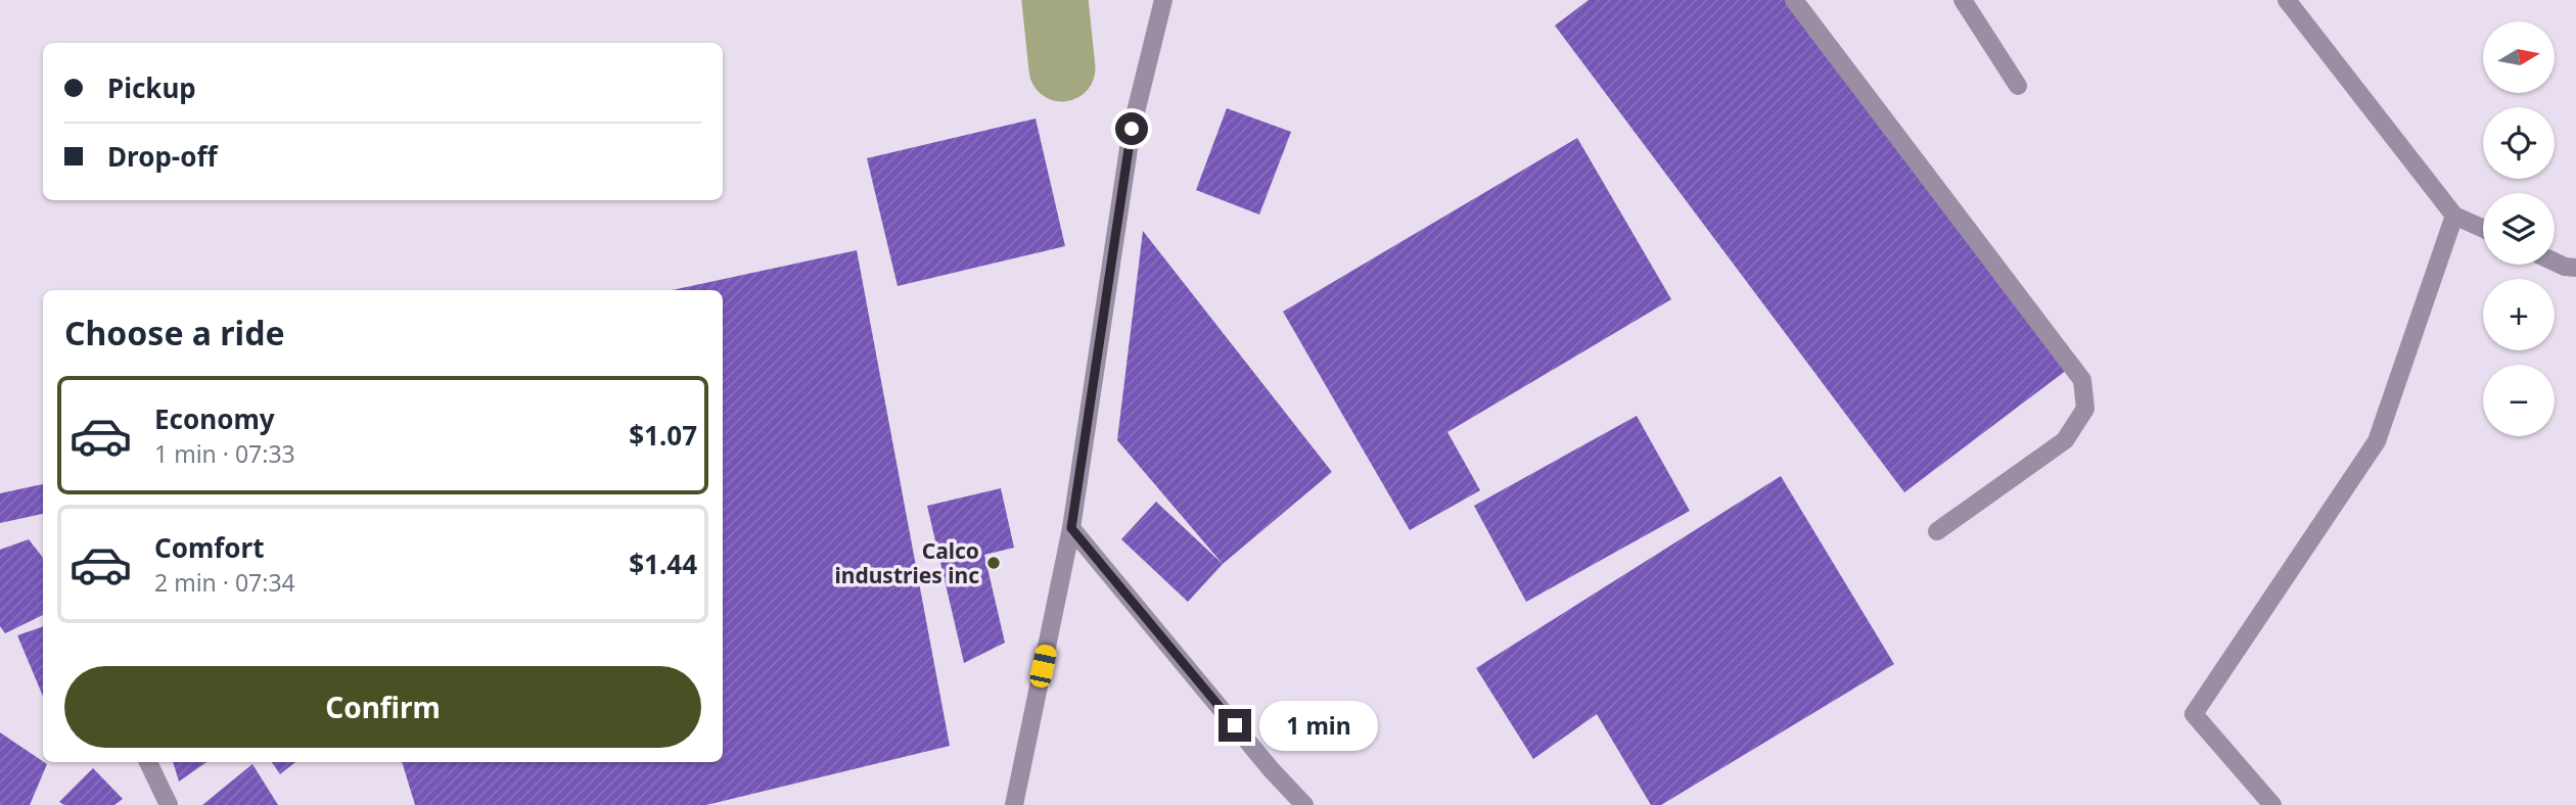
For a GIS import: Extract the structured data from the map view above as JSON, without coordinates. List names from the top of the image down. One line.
{"places":["Calco industries inc"],"north":"right","page":{"map_buttons":["+","−"],"banner":["Pickup","Drop-off"],"heading":"Choose a ride","list":[{"name":"Economy","note":"1 min · 07:33","value":"$1.07"},{"name":"Comfort","note":"2 min · 07:34","value":"$1.44"}],"buttons":"Confirm","bubble":"1 min"}}
